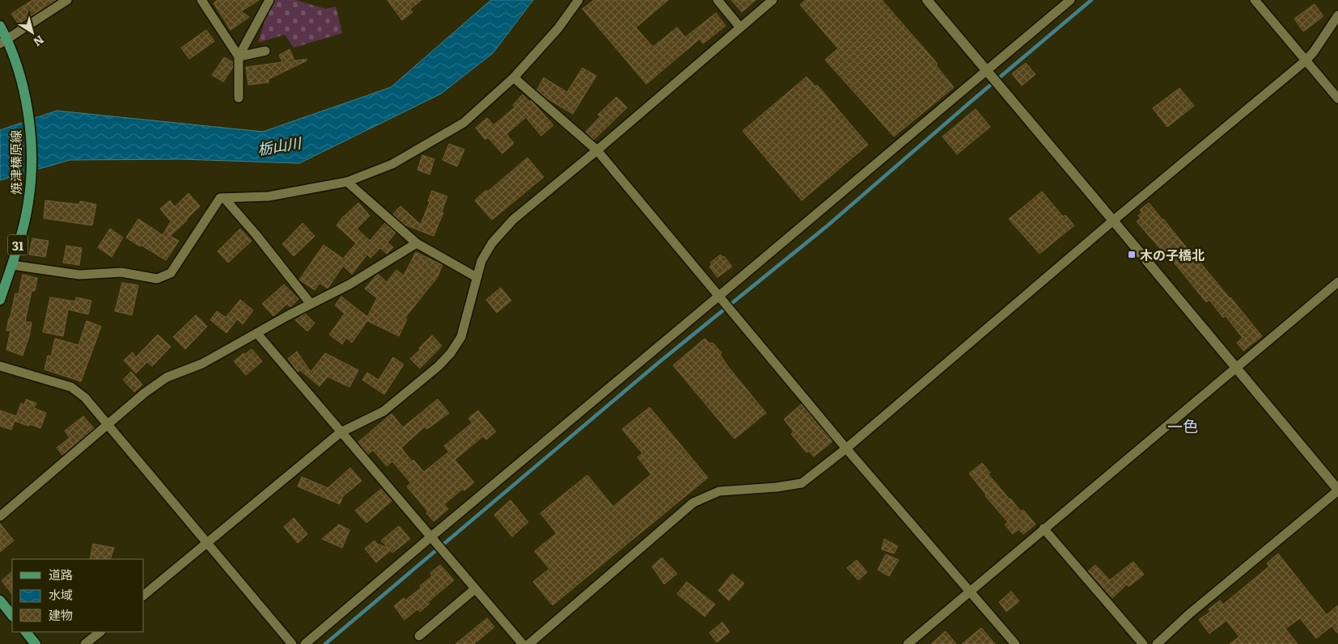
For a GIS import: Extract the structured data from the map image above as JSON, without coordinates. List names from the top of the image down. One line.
{"streets":{"main road":["焼津榛原線","31"]},"districts":["一色"],"water":["栃山川"],"places":{"transit":["木の子橋北"]},"legend":["道路","水域","建物"],"north":"bottom right"}
